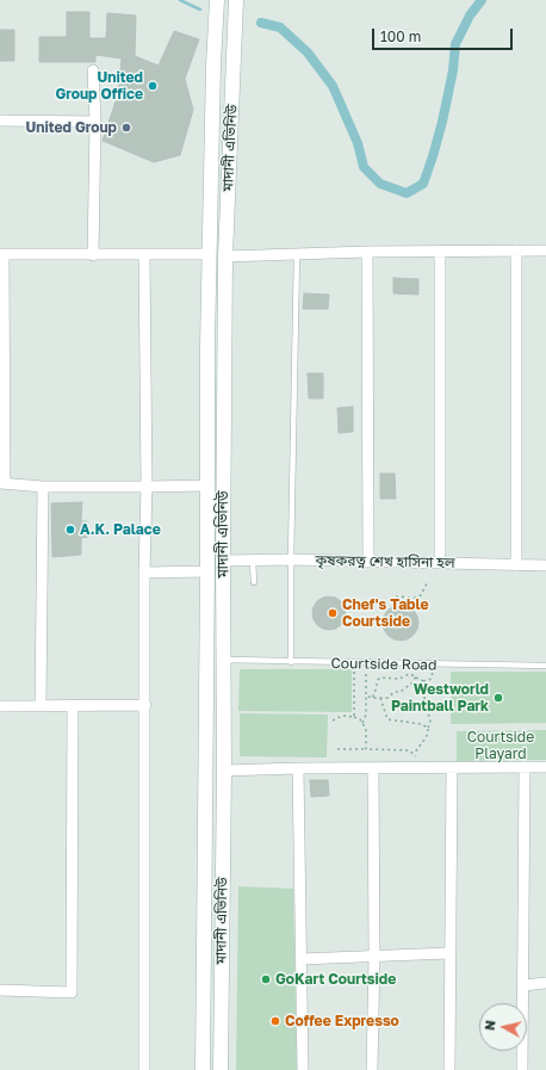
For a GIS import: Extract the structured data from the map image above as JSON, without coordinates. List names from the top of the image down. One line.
{"streets":{"main road":["মাদানী এভিনিউ"],"street":["কৃষকরত্ন শেখ হাসিনা হল"],"lane":["Courtside Road"]},"crossings":[["মাদানী এভিনিউ","কৃষকরত্ন শেখ হাসিনা হল"],["মাদানী এভিনিউ","Courtside Road"]],"parks":["Courtside Playard"],"places":["United Group Office","United Group","A.K. Palace","Chef's Table Courtside","Westworld Paintball Park","GoKart Courtside","Coffee Expresso"],"scale_bar":"100 m","north":"left"}
